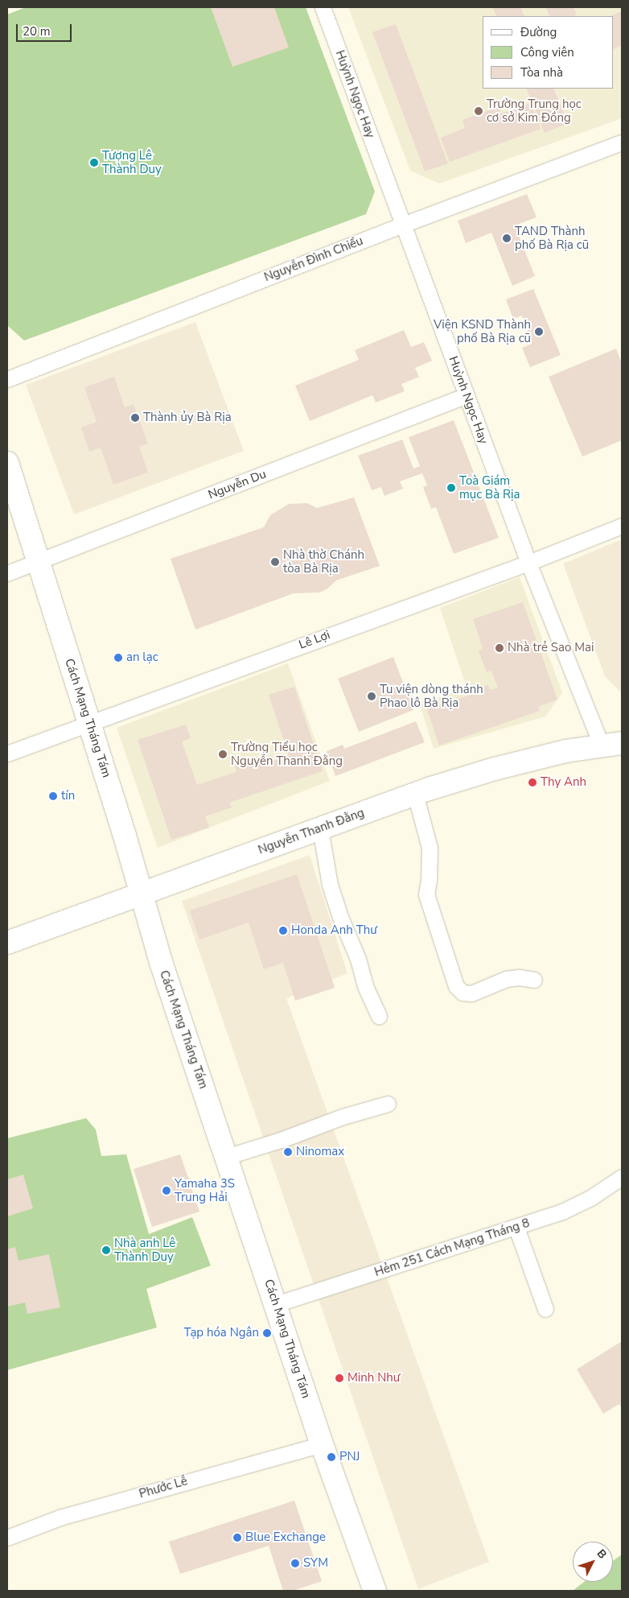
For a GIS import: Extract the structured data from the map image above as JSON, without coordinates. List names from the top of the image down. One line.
{"streets":{"main road":["Cách Mạng Tháng Tám","Nguyễn Thanh Đằng"],"street":["Huỳnh Ngọc Hay","Nguyễn Đình Chiểu","Nguyễn Du","Lê Lợi","Hẻm 251 Cách Mạng Tháng 8","Phước Lễ"]},"crossings":[["Huỳnh Ngọc Hay","Nguyễn Đình Chiểu"],["Huỳnh Ngọc Hay","Nguyễn Du"],["Huỳnh Ngọc Hay","Lê Lợi"],["Huỳnh Ngọc Hay","Nguyễn Thanh Đằng"],["Nguyễn Du","Cách Mạng Tháng Tám"],["Lê Lợi","Cách Mạng Tháng Tám"],["Cách Mạng Tháng Tám","Nguyễn Thanh Đằng"],["Cách Mạng Tháng Tám","Hẻm 251 Cách Mạng Tháng 8"],["Cách Mạng Tháng Tám","Phước Lễ"]],"places":["Trường Trung học cơ sở Kim Đồng","Tượng Lê Thành Duy","TAND Thành phố Bà Rịa cũ","Viện KSND Thành phố Bà Rịa cũ","Thành ủy Bà Rịa","Toà Giám mục Bà Rịa","Nhà thờ Chánh tòa Bà Rịa","Nhà trẻ Sao Mai","an lạc","Tu viện dòng thánh Phao lô Bà Rịa","Trường Tiểu học Nguyễn Thanh Đằng","Thy Anh","tín","Honda Anh Thư","Ninomax","Yamaha 3S Trung Hải","Nhà anh Lê Thành Duy","Tạp hóa Ngân","Minh Như","PNJ","Blue Exchange","SYM"],"legend":["Đường","Công viên","Tòa nhà"],"scale_bar":"20 m","north":"top right"}
